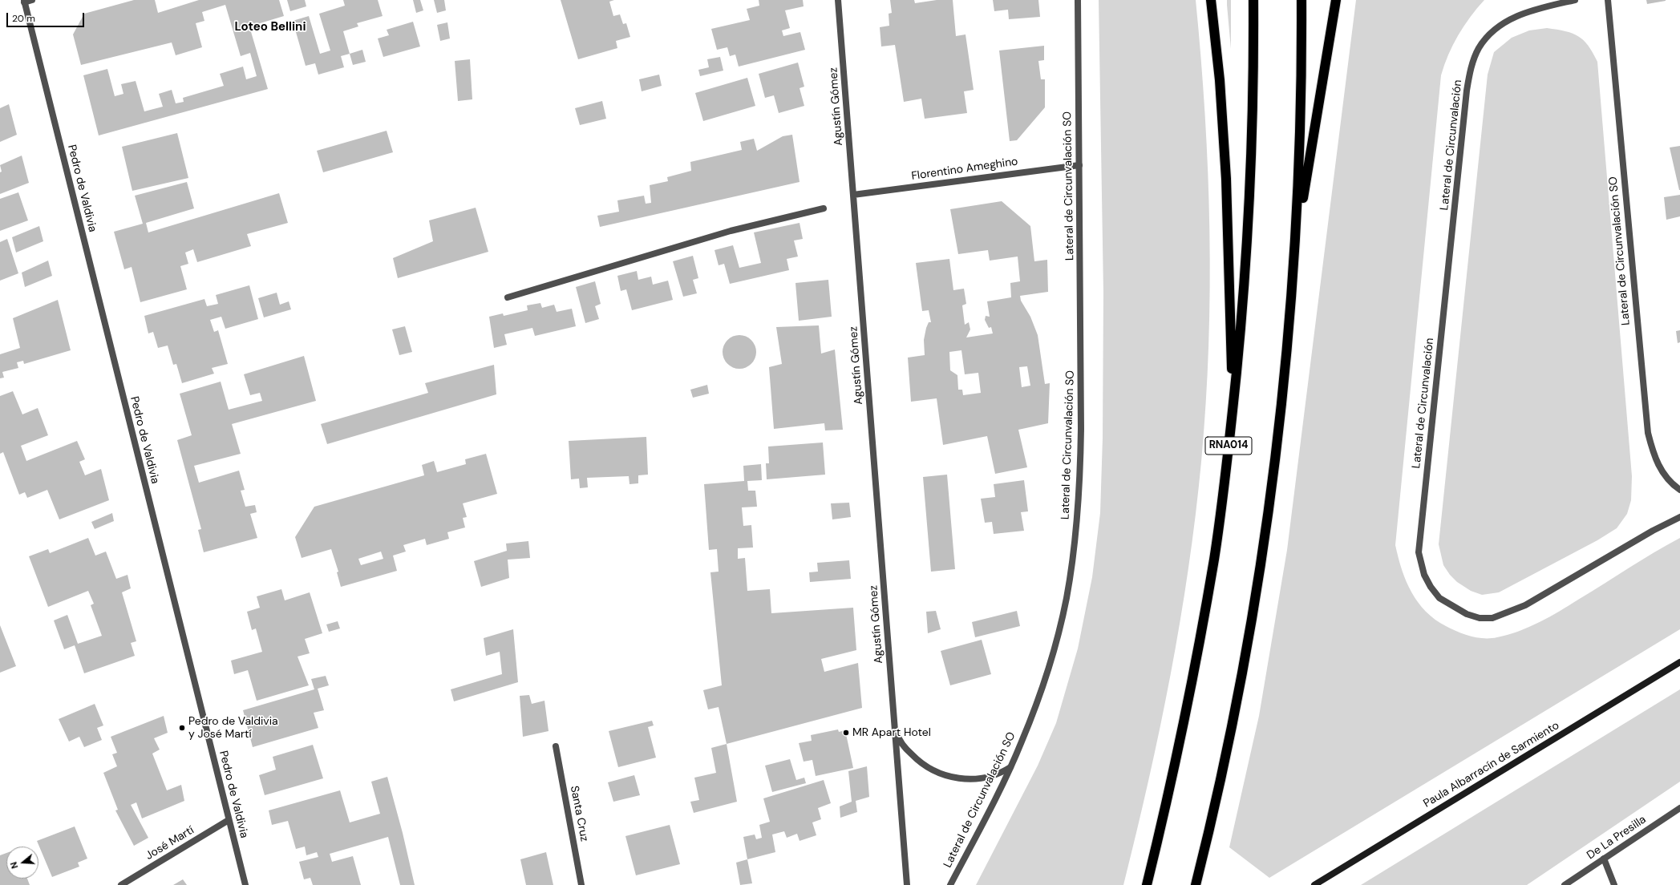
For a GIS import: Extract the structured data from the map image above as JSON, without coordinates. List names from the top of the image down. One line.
{"streets":{"highway":["RNA014"],"main road":["Paula Albarracín de Sarmiento"],"street":["Agustín Gómez","Lateral de Circunvalación","Florentino Ameghino","Lateral de Circunvalación SO","Pedro de Valdivia","Santa Cruz","De La Presilla","José Martí"]},"crossings":[["Agustín Gómez","Florentino Ameghino"],["Agustín Gómez","Lateral de Circunvalación SO"],["Florentino Ameghino","Lateral de Circunvalación SO"],["Pedro de Valdivia","José Martí"]],"districts":["Loteo Bellini"],"places":["Pedro de Valdivia y José Martí","MR Apart Hotel"],"scale_bar":"20 m","north":"left"}
